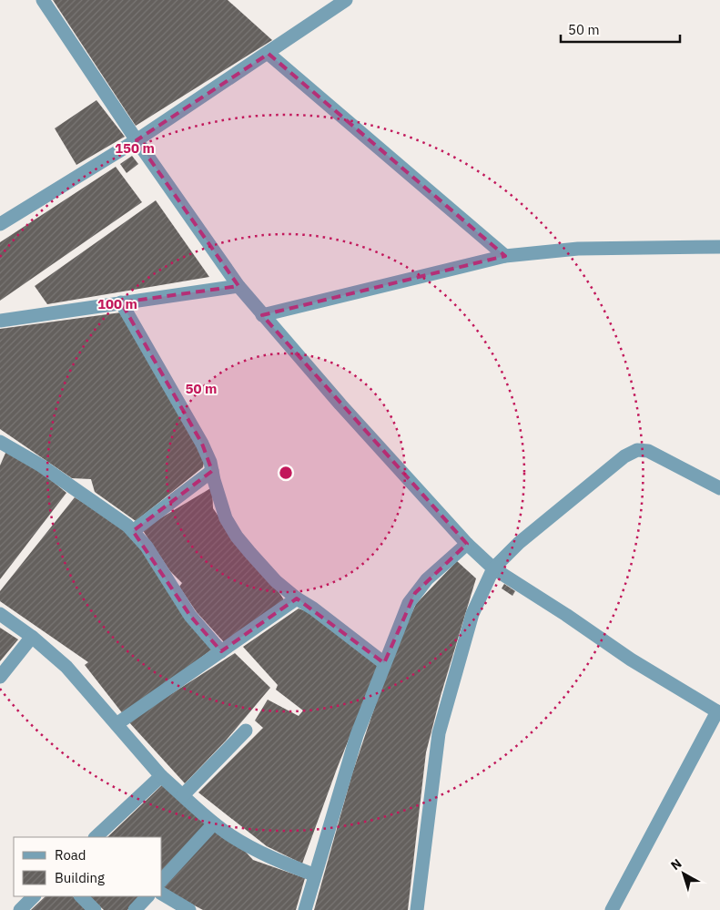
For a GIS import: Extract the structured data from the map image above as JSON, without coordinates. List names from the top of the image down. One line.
{"legend":["Road","Building"],"scale_bar":"50 m","north":"top left","rings":["150 m","100 m","50 m"]}
